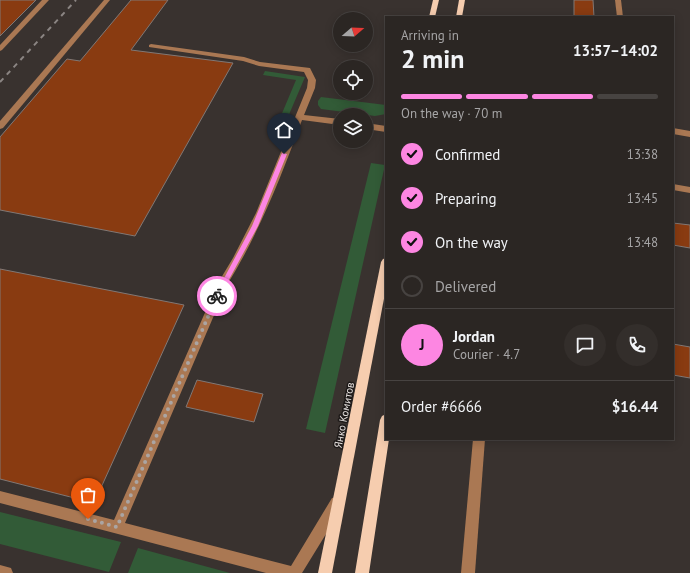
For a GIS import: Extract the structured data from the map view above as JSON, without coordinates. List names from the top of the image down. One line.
{"streets":{"main road":["Янко Комитов"]},"north":"right","page":{"heading":["2 min","Arriving in","13:57–14:02"],"panel":["Jordan","Courier · 4.7","Order #6666","$16.44"],"bar":"On the way · 70 m","list":[["Confirmed","13:38"],["Preparing","13:45"],["On the way","13:48"],"Delivered"],"round":"J"}}
